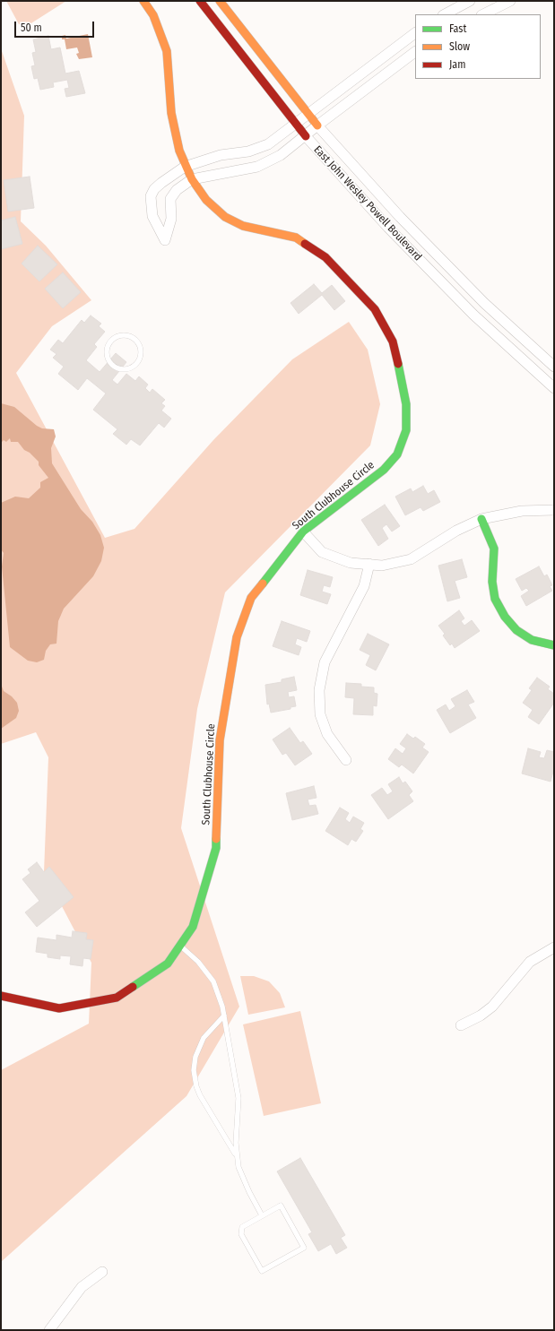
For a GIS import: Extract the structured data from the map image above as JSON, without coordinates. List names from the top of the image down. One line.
{"streets":{"street":["East John Wesley Powell Boulevard","South Clubhouse Circle"]},"legend":["Fast","Slow","Jam"],"scale_bar":"50 m"}
